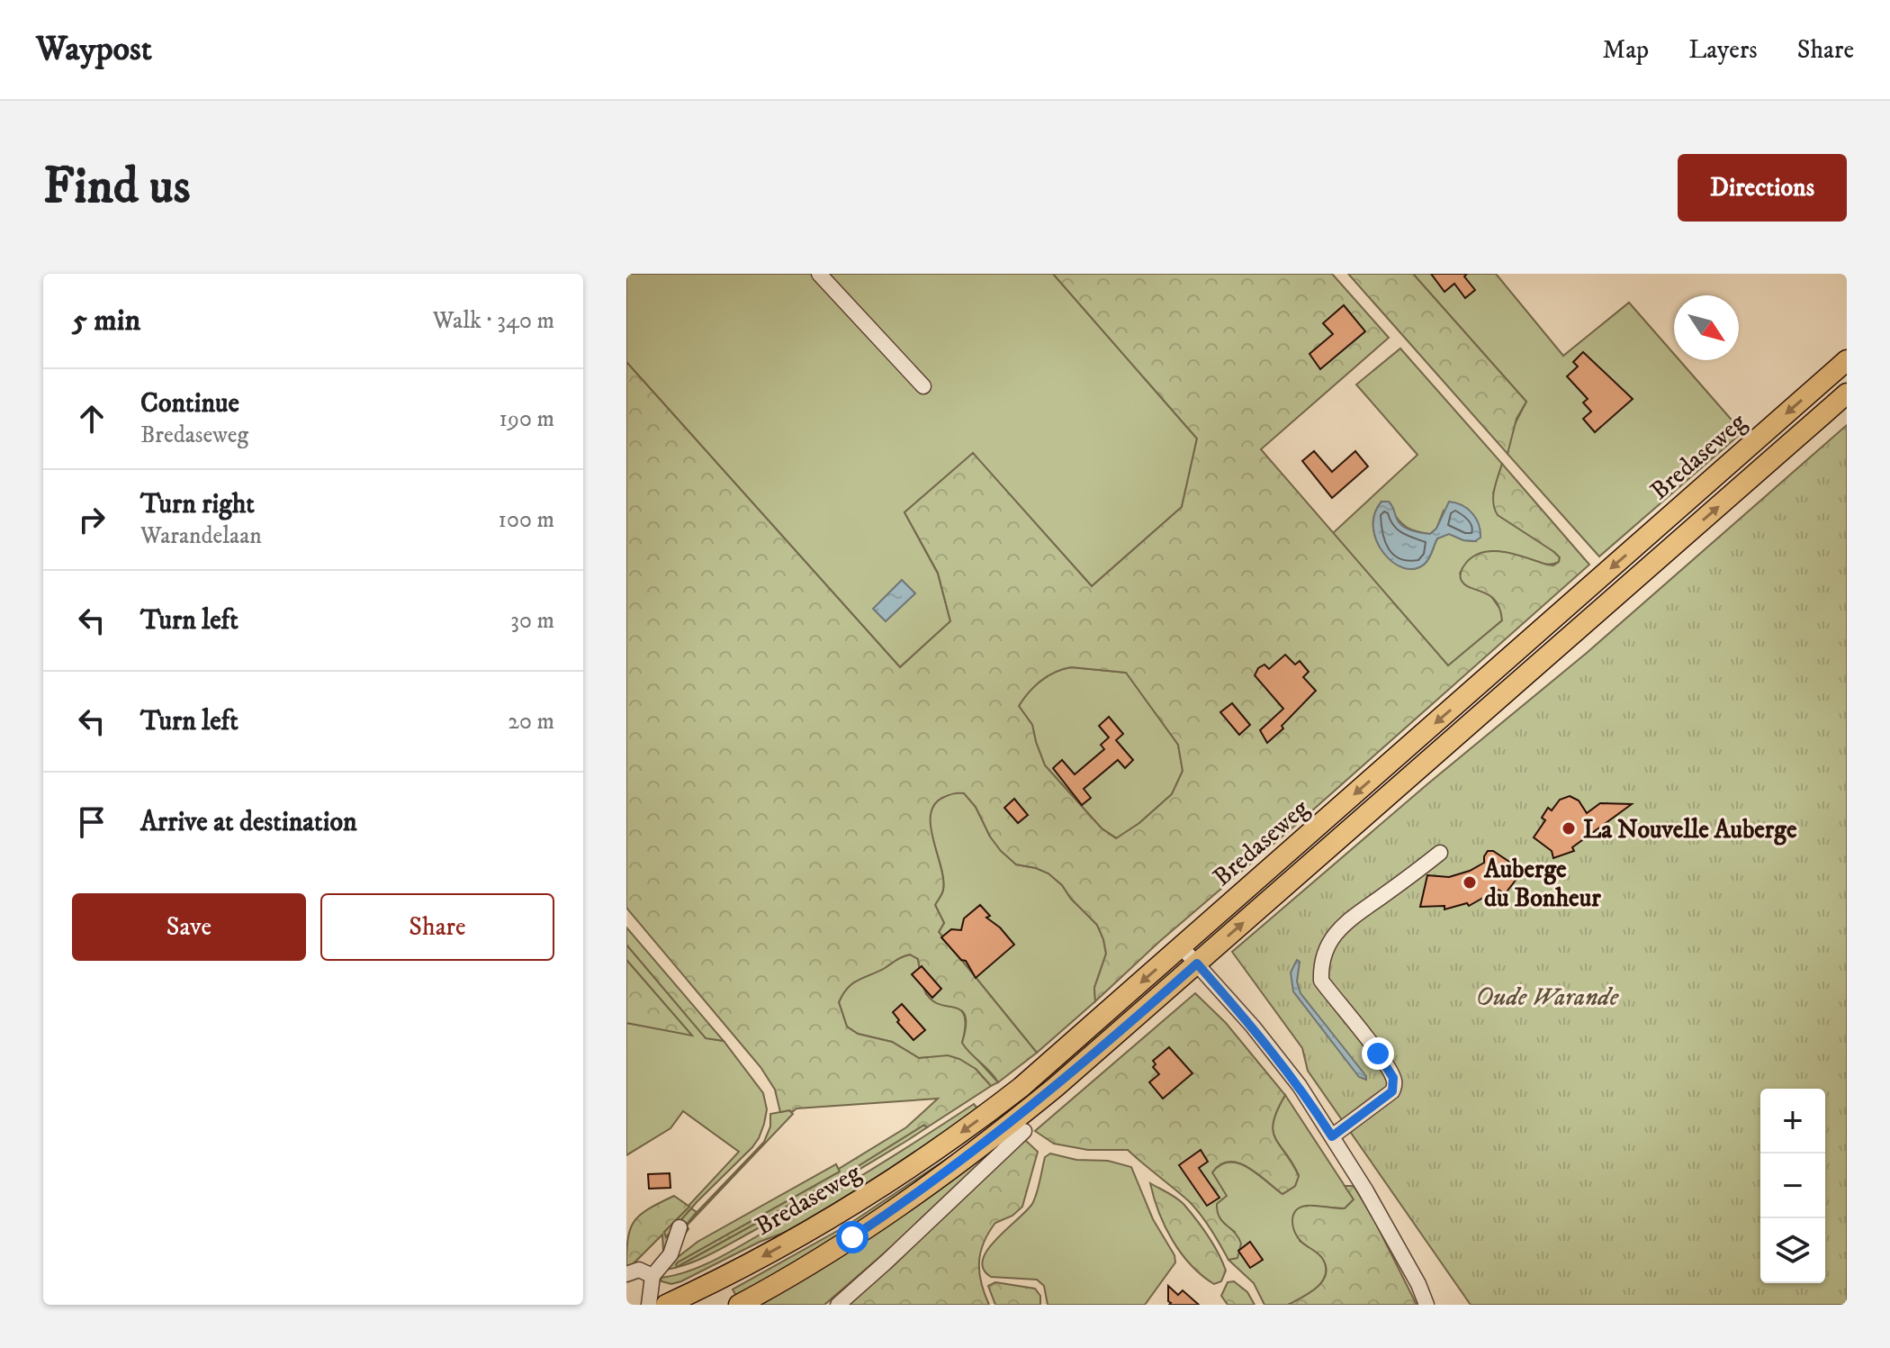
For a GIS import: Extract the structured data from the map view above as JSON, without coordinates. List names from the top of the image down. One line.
{"streets":{"main road":["Bredaseweg"]},"parks":["Oude Warande"],"places":["La Nouvelle Auberge","Auberge du Bonheur"],"north":"bottom right","page":{"header":"Waypost","nav":["Map","Layers","Share"],"buttons":["Directions",["Save","Share"]],"title":"Find us","heading":["5 min","Walk · 340 m"],"list":[["Continue","Bredaseweg","190 m"],["Turn right","Warandelaan","100 m"],["Turn left","30 m"],["Turn left","20 m"],"Arrive at destination"],"map_buttons":["+","−"]}}
